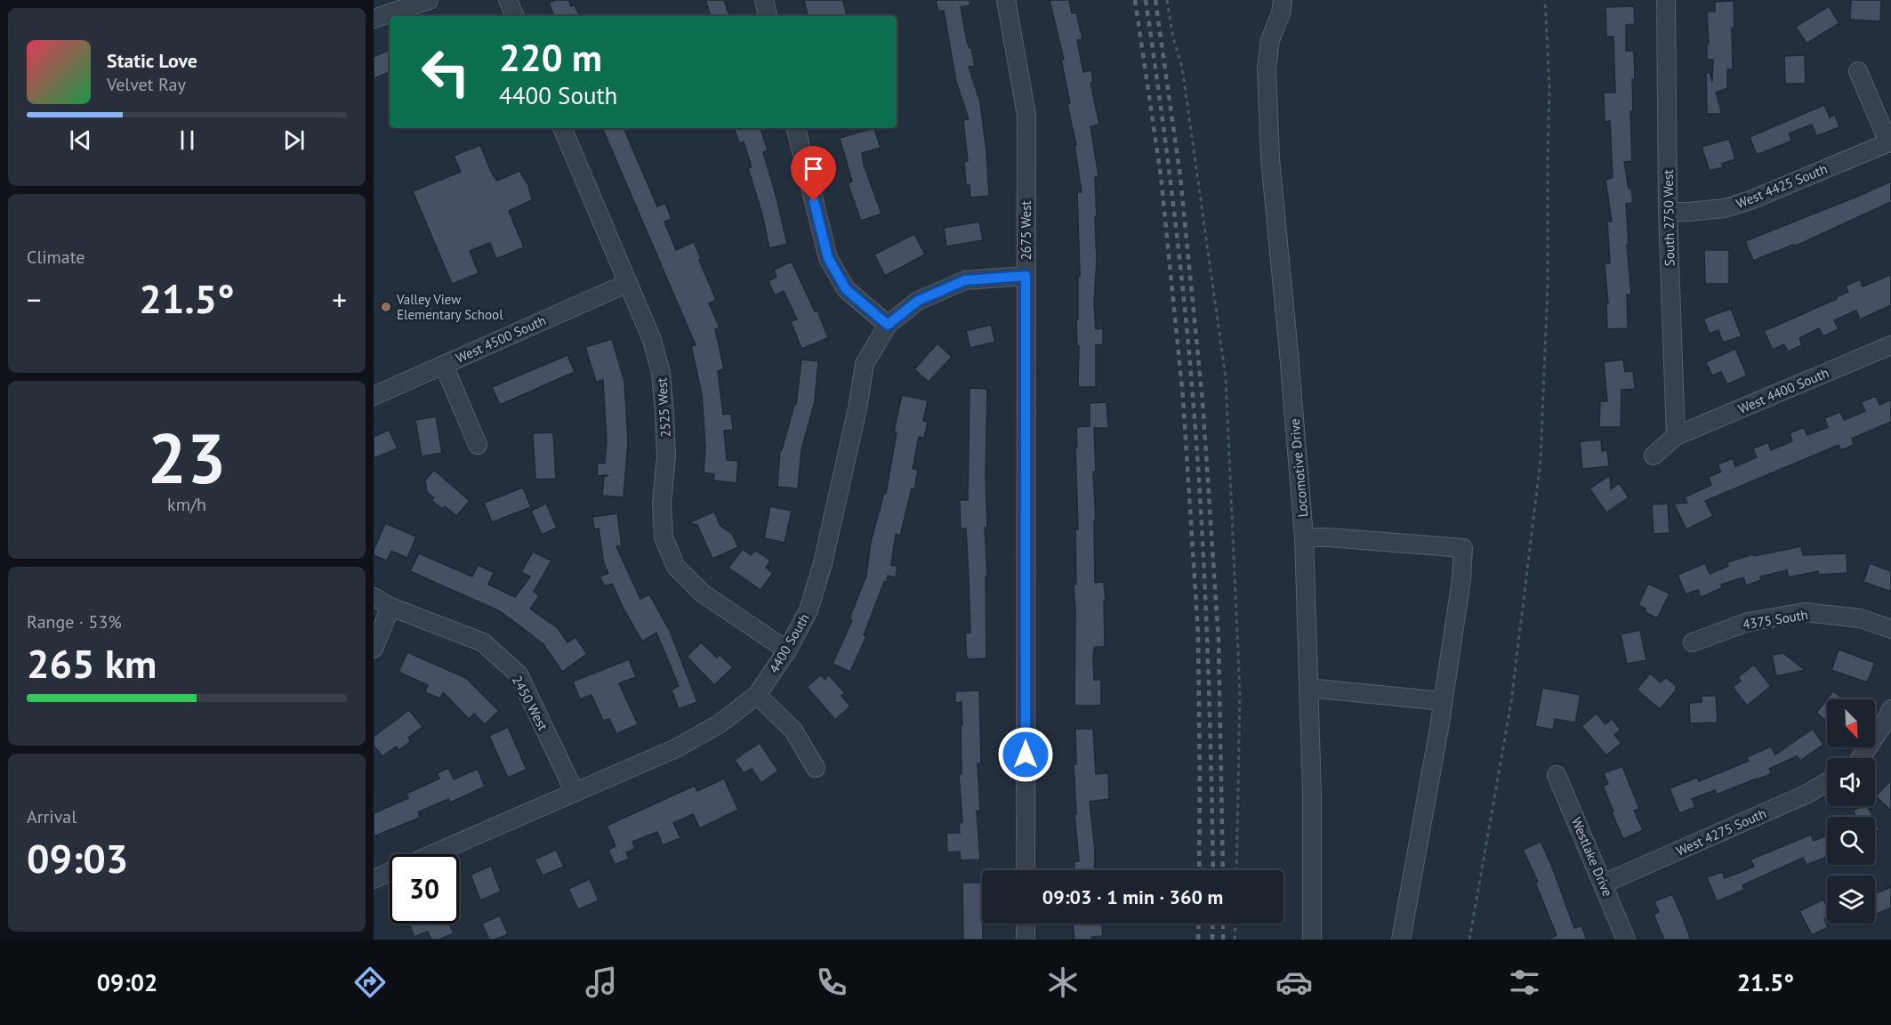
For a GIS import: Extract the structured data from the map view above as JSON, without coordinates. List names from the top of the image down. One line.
{"streets":{"street":["West 4425 South","South 2750 West","2675 West","West 4500 South","West 4400 South","2525 West","Locomotive Drive","4375 South","4400 South","2450 West","West 4275 South","Westlake Drive"]},"crossings":[["West 4425 South","South 2750 West"],["South 2750 West","West 4400 South"],["2675 West","4400 South"],["West 4500 South","2525 West"],["2525 West","4400 South"],["4400 South","2450 West"],["West 4275 South","Westlake Drive"]],"places":["Valley View Elementary School"],"north":"bottom right","page":{"turn":["220 m","4400 South"],"song":["Static Love","Velvet Ray"],"tile":["Climate",["23","km/h"],["Range · 53%","265 km"],["Arrival","09:03"]],"heat":["−","21.5°","+"],"limit":"30","trip":"09:03 · 1 min · 360 m","tabs":["09:02","21.5°"]}}
